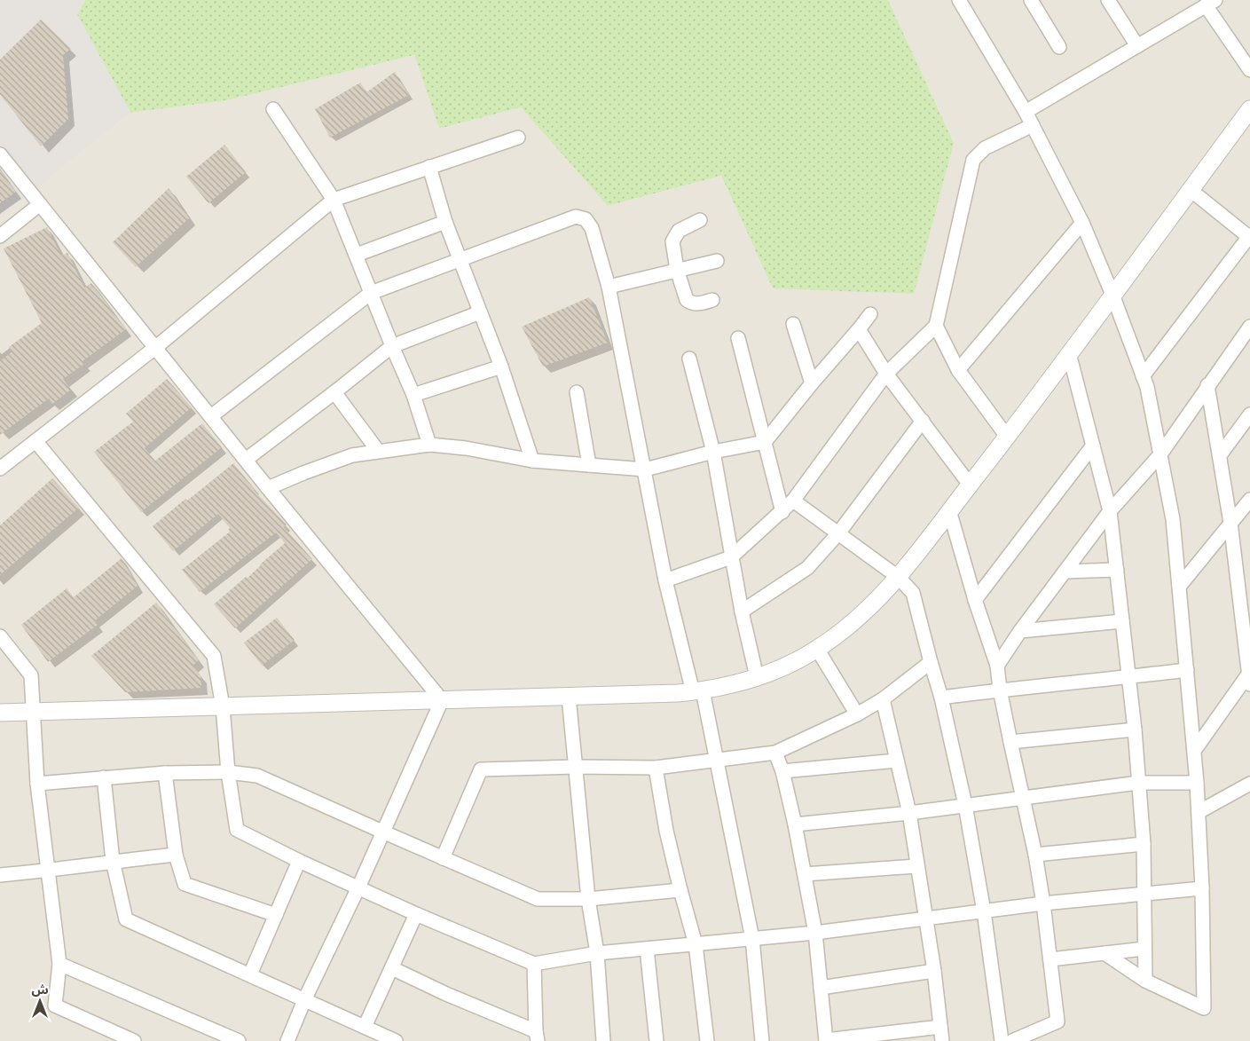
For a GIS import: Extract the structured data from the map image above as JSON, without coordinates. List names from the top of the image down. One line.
{"north":"top"}
